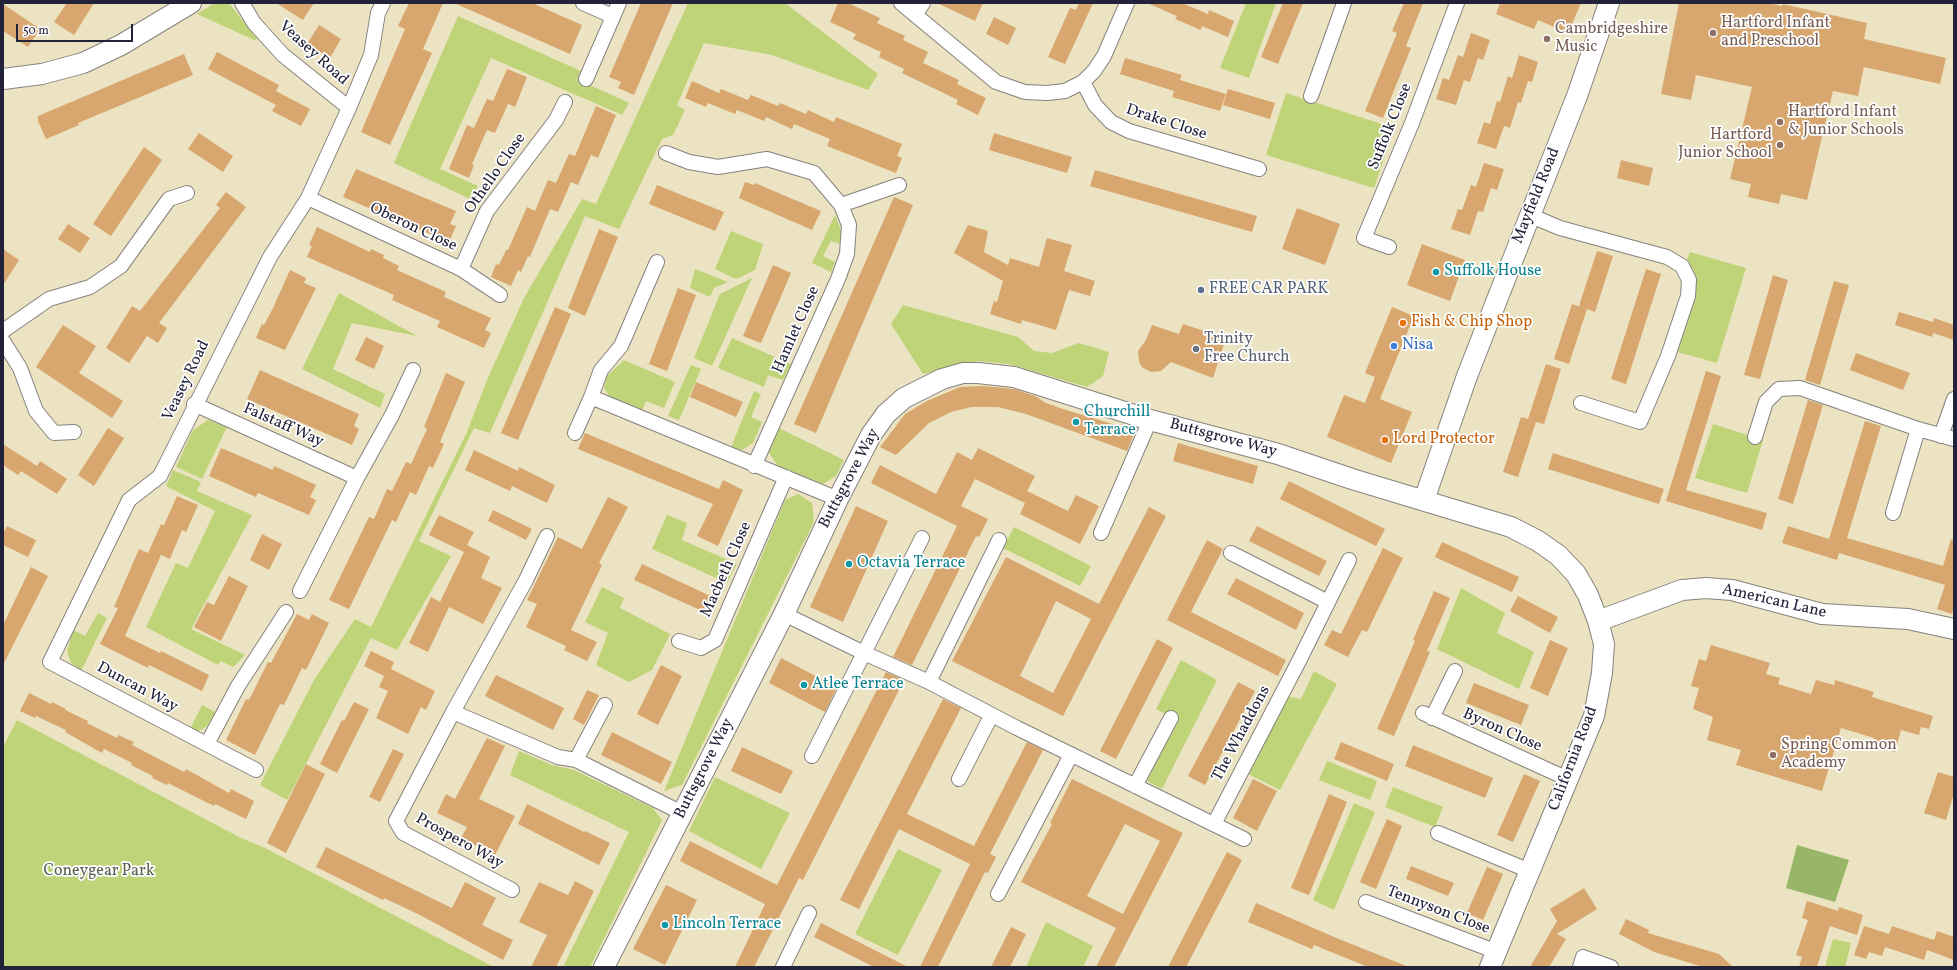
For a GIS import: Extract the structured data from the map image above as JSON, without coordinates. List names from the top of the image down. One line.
{"streets":{"street":["Veasey Road","Drake Close","Suffolk Close","Othello Close","Mayfield Road","Oberon Close","Hamlet Close","Falstaff Way","Buttsgrove Way","Macbeth Close","American Lane","Duncan Way","Byron Close","The Whaddons","California Road","Prospero Way","Tennyson Close"]},"crossings":[["Veasey Road","Oberon Close"],["Veasey Road","Falstaff Way"],["Veasey Road","Duncan Way"],["Othello Close","Oberon Close"],["Mayfield Road","Buttsgrove Way"],["Mayfield Road","California Road"],["Buttsgrove Way","California Road"],["American Lane","California Road"],["Byron Close","California Road"],["California Road","Tennyson Close"]],"parks":["Coneygear Park"],"places":["Hartford Infant and Preschool","Cambridgeshire Music","Hartford Infant & Junior Schools","Hartford Junior School","Suffolk House","FREE CAR PARK","Fish & Chip Shop","Nisa","Trinity Free Church","Churchill Terrace","Lord Protector","Octavia Terrace","Atlee Terrace","Spring Common Academy","Lincoln Terrace"],"scale_bar":"50 m"}
